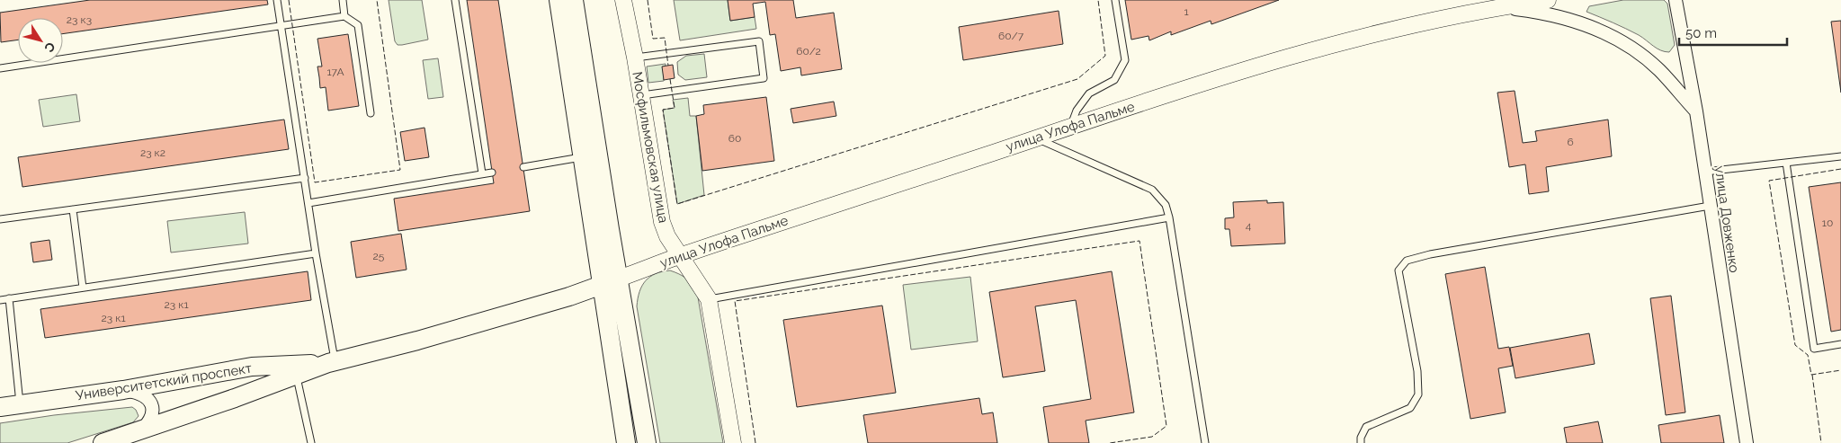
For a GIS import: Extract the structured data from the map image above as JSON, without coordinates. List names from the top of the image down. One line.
{"streets":{"main road":["Университетский проспект"],"street":["улица Улофа Пальме","Мосфильмовская улица","улица Довженко"]},"crossings":[["улица Улофа Пальме","Мосфильмовская улица"],["улица Улофа Пальме","Университетский проспект"]],"house_numbers":["1","23 к3","60/7","60/2","17А","60","6","23 к2","10","4","25","23 к1","23 к1"],"scale_bar":"50 m","north":"bottom right"}
